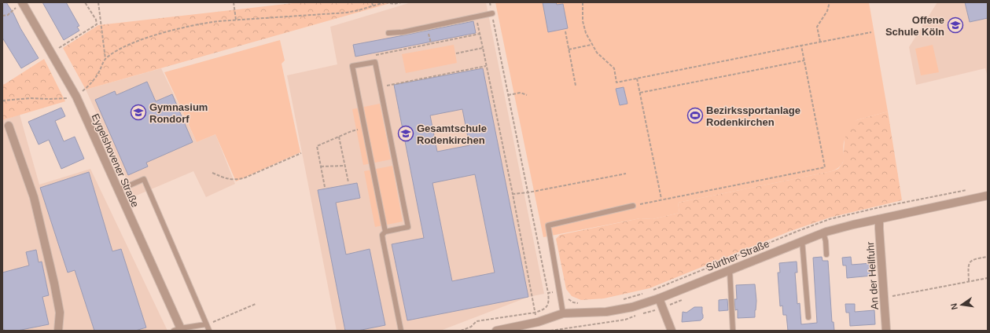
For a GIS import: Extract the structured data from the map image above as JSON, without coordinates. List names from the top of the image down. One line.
{"streets":{"street":["Eygelshovener Straße","Sürther Straße","An der Hellfuhr"]},"crossings":[["Sürther Straße","An der Hellfuhr"]],"places":{"school or university":["Offene Schule Köln","Gymnasium Rondorf","Gesamtschule Rodenkirchen"],"sports":["Bezirkssportanlage Rodenkirchen"]},"north":"left"}
